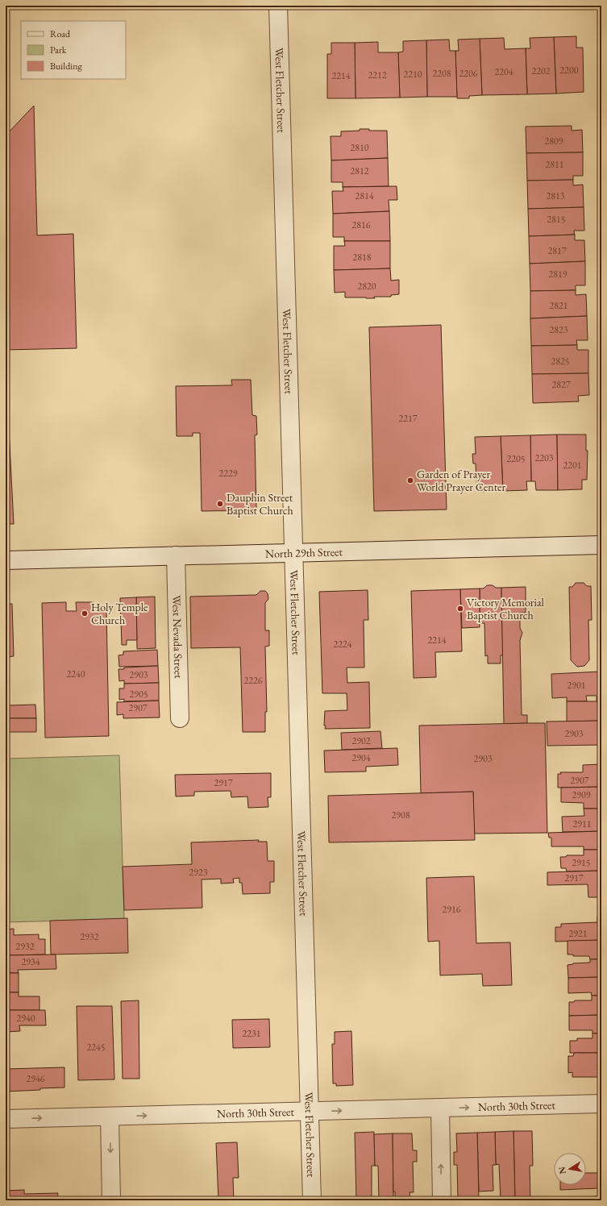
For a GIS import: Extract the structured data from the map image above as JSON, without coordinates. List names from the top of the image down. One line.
{"streets":{"street":["West Fletcher Street","North 29th Street","West Nevada Street","North 30th Street"]},"crossings":[["West Fletcher Street","North 29th Street"],["West Fletcher Street","North 30th Street"],["North 29th Street","West Nevada Street"]],"one_way":["North 30th Street"],"places":["Garden of Prayer World Prayer Center","Dauphin Street Baptist Church","Victory Memorial Baptist Church","Holy Temple Church"],"house_numbers":["2200","2202","2204","2208","2206","2210","2212","2214","2809","2810","2811","2812","2814","2813","2815","2816","2817","2818","2819","2820","2821","2823","2825","2827","2217","2203","2205","2201","2229","2214","2224","2240","2903","2226","2901","2905","2907","2903","2902","2904","2903","2907","2917","2909","2908","2911","2915","2923","2917","2916","2921","2932","2932","2934","2940","2231","2245","2946"],"legend":["Road","Park","Building"],"north":"left"}
